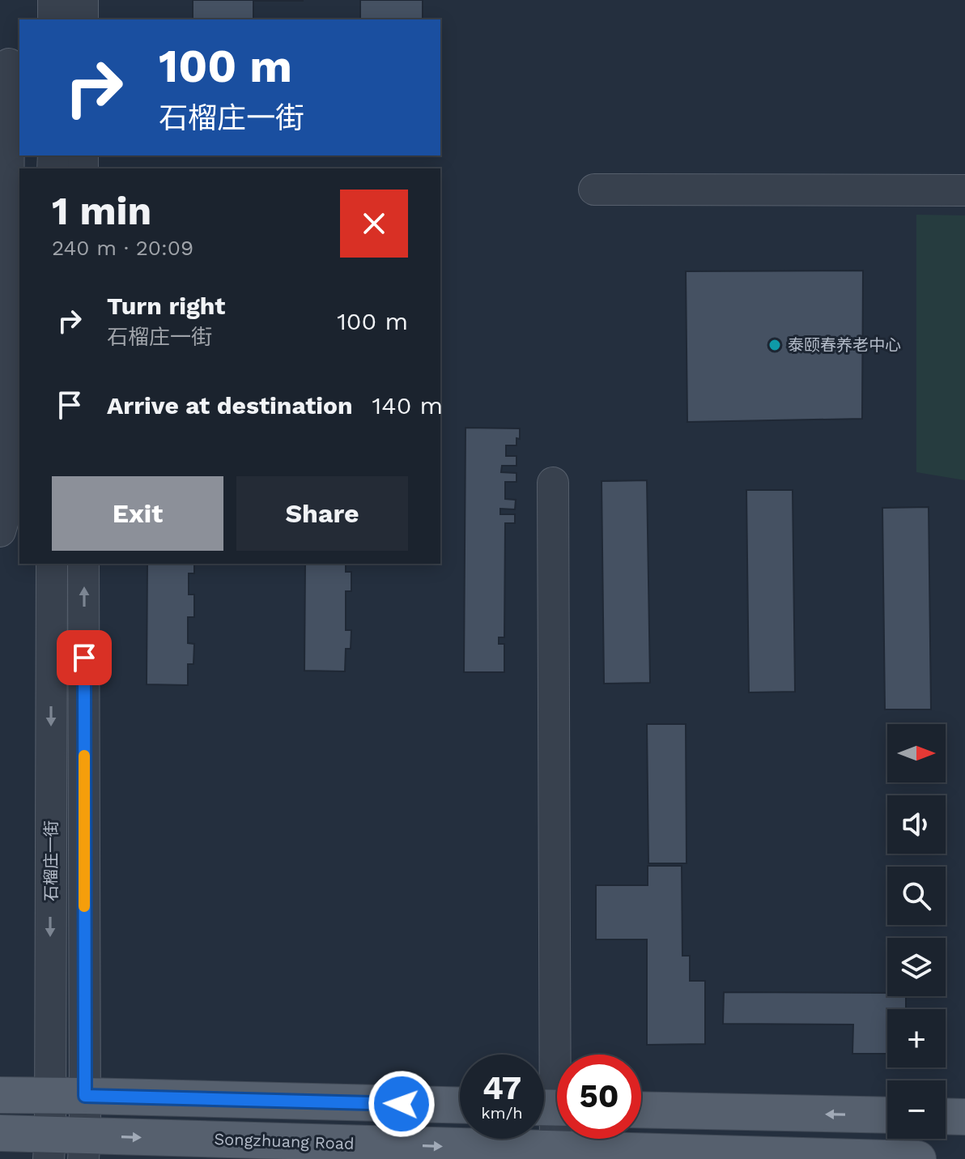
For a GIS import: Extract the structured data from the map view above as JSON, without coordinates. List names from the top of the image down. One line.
{"streets":{"main road":["Songzhuang Road"],"street":["石榴庄一街"]},"crossings":[["石榴庄一街","Songzhuang Road"]],"places":["泰颐春养老中心"],"north":"right","page":{"turn":["100 m","石榴庄一街"],"heading":["1 min","240 m · 20:09"],"list":[{"name":"Turn right","note":"石榴庄一街","value":"100 m"},{"name":"Arrive at destination","value":"140 m"}],"buttons":["Exit","Share"],"map_buttons":["+","−"],"speed":"47 km/h","limit":"50"}}
